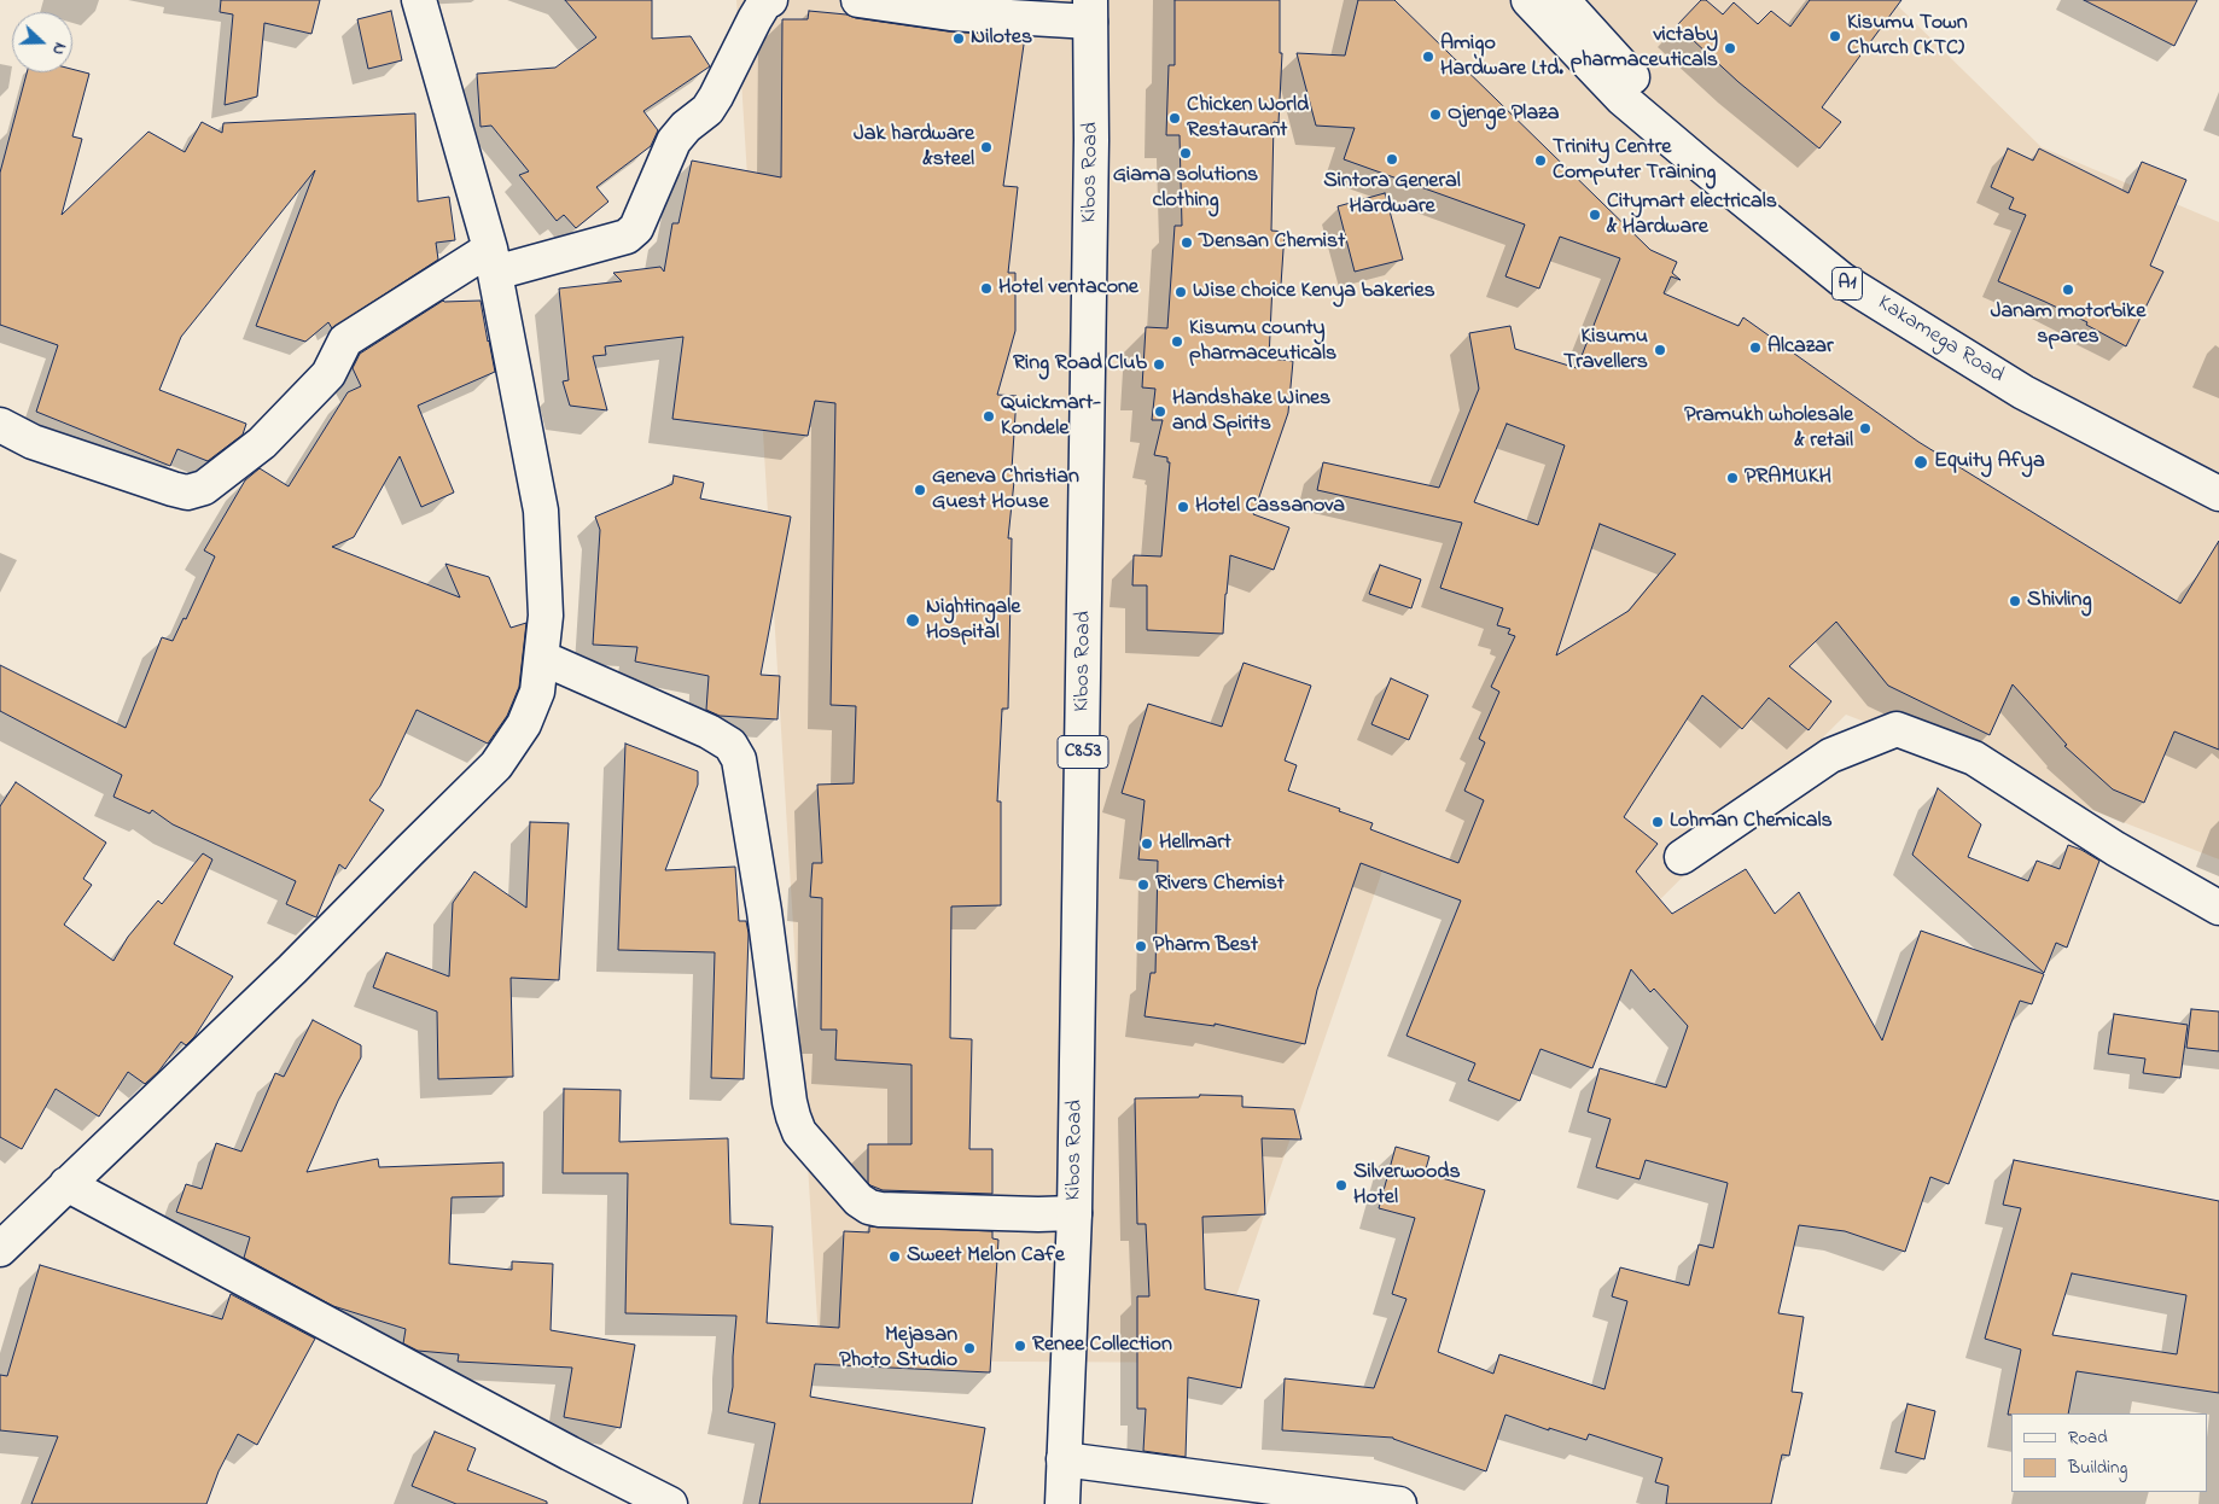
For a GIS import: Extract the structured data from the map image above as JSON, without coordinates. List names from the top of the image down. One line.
{"streets":{"main road":["Kibos Road","A1","Kakamega Road","C853"]},"places":["Kisumu Town Church (KTC)","Nilotes","victaby pharmaceuticals","Amigo Hardware Ltd.","Ojenge Plaza","Chicken World Restaurant","Jak hardware &steel","Giama solutions clothing","Sintora General Hardware","Trinity Centre Computer Training","Citymart electricals & Hardware","Densan Chemist","Hotel ventacone","Janam motorbike spares","Wise choice Kenya bakeries","Kisumu county pharmaceuticals","Alcazar","Kisumu Travellers","Ring Road Club","Handshake Wines and Spirits","Quickmart- Kondele","Pramukh wholesale & retail","Equity Afya","PRAMUKH","Geneva Christian Guest House","Hotel Cassanova","Shivling","Nightingale Hospital","Lohman Chemicals","Hellmart","Rivers Chemist","Pharm Best","Silverwoods Hotel","Sweet Melon Cafe","Renee Collection","Mejasan Photo Studio"],"legend":["Road","Building"],"north":"right"}
